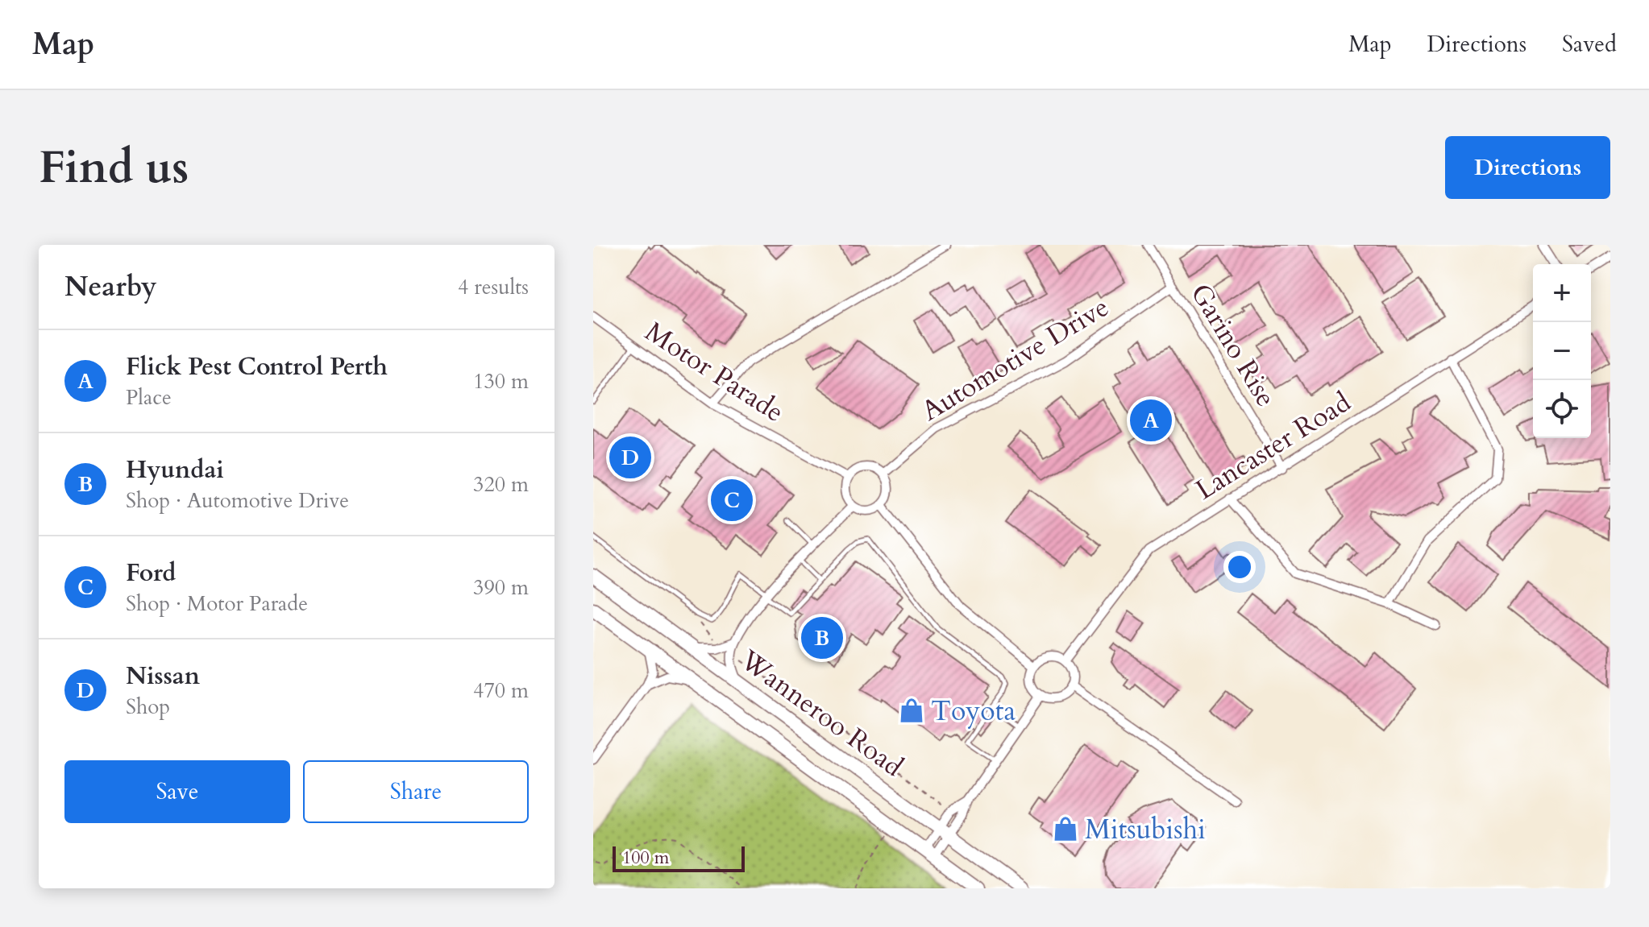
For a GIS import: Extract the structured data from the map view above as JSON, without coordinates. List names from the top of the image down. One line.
{"streets":{"highway":["Wanneroo Road"],"street":["Garino Rise","Automotive Drive","Motor Parade","Lancaster Road"]},"crossings":[["Garino Rise","Automotive Drive"],["Garino Rise","Lancaster Road"],["Automotive Drive","Motor Parade"]],"places":{"shop":["Toyota","Mitsubishi"]},"scale_bar":"100 m","page":{"header":"Map","nav":["Map","Directions","Saved"],"buttons":["Directions",["Save","Share"]],"title":"Find us","heading":["Nearby","4 results"],"map_buttons":["+","−"],"list":[{"mark":"A","name":"Flick Pest Control Perth","note":"Place","value":"130 m"},{"mark":"B","name":"Hyundai","note":"Shop · Automotive Drive","value":"320 m"},{"mark":"C","name":"Ford","note":"Shop · Motor Parade","value":"390 m"},{"mark":"D","name":"Nissan","note":"Shop","value":"470 m"}],"pins":["A","D","C","B"],"scale":"100 m"}}
